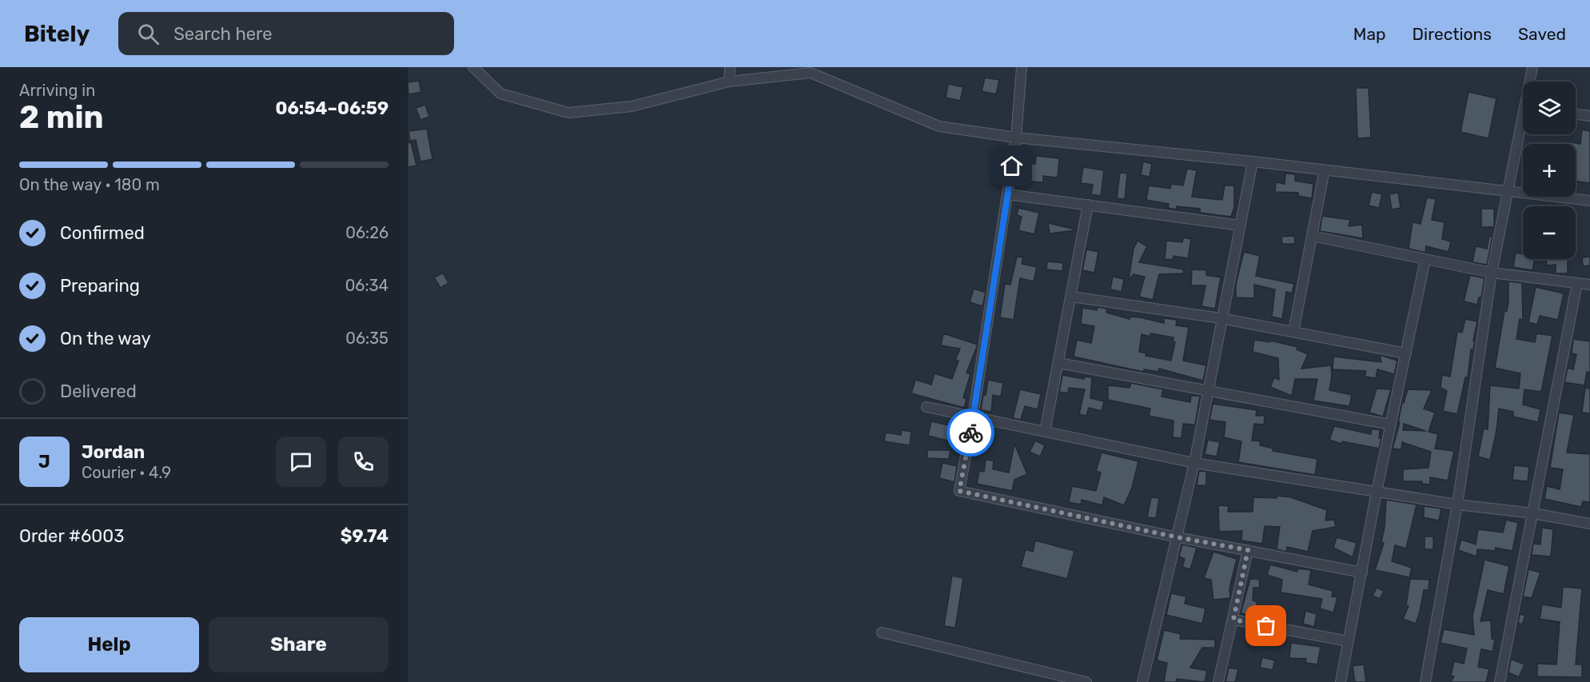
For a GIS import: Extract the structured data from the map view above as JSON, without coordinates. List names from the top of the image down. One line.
{"page":{"header":"Bitely","search":"Search here","nav":["Map","Directions","Saved"],"heading":["2 min","Arriving in","06:54–06:59"],"panel":["Jordan","Courier · 4.9","Order #6003","$9.74"],"map_buttons":["+","−"],"bar":"On the way · 180 m","list":[["Confirmed","06:26"],["Preparing","06:34"],["On the way","06:35"],"Delivered"],"round":"J","buttons":["Help","Share"]}}
